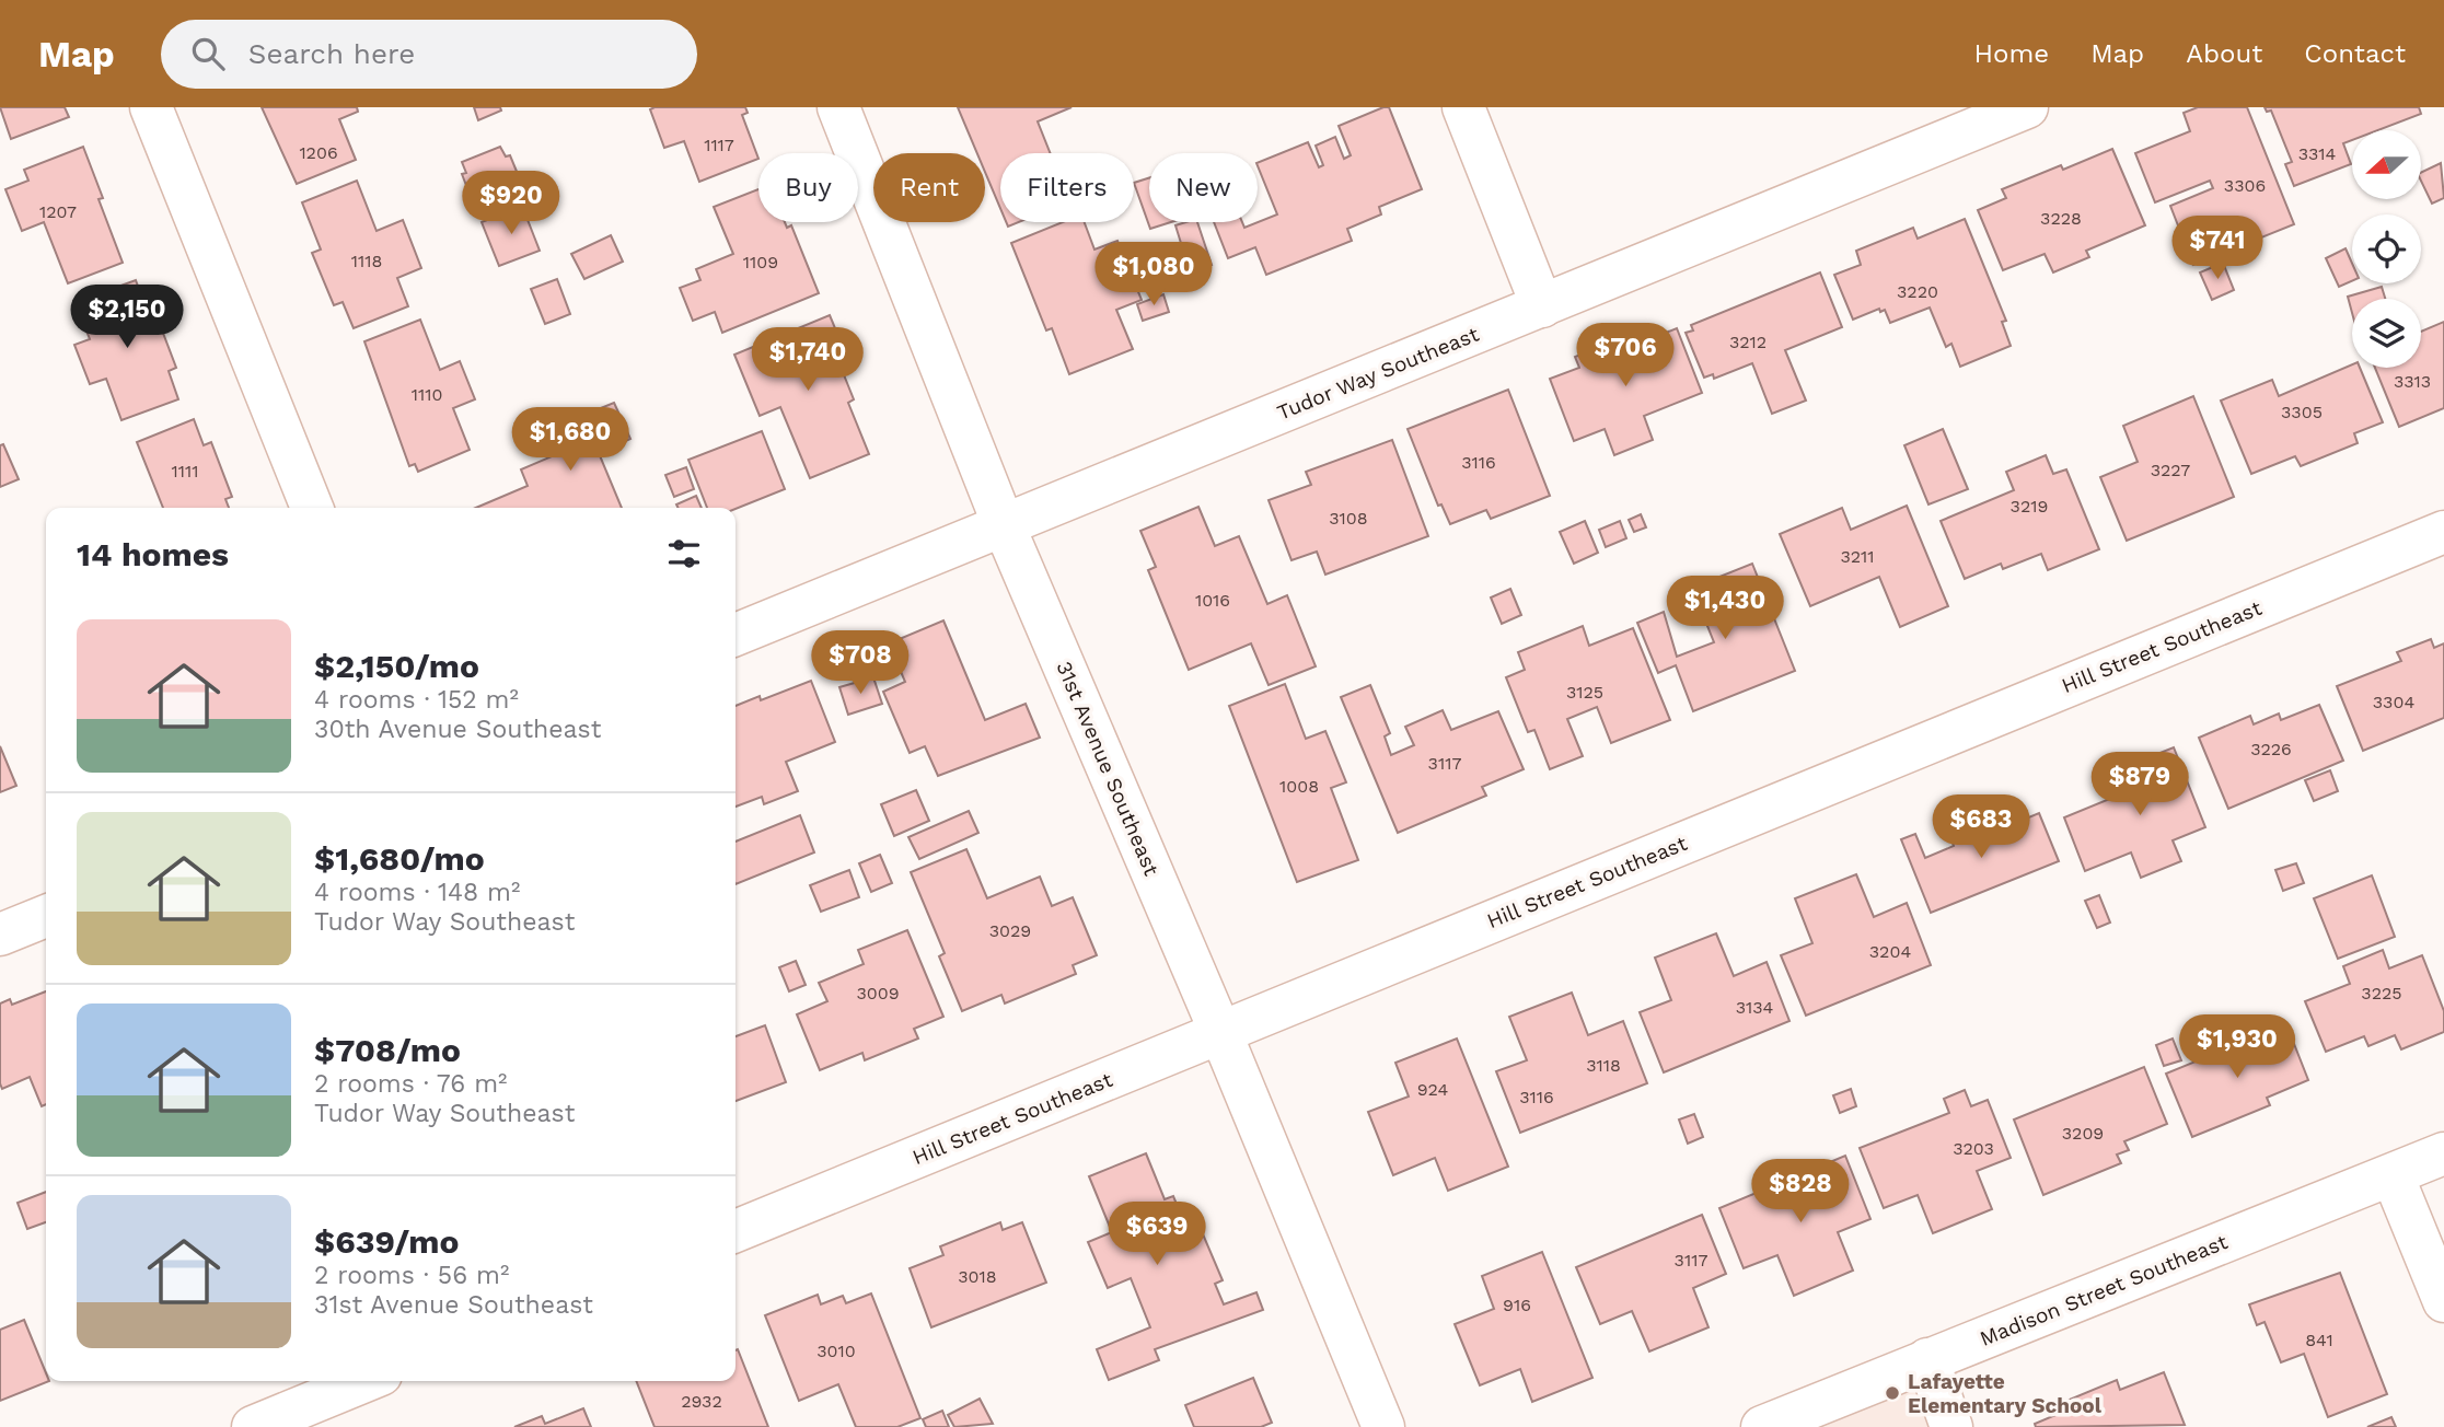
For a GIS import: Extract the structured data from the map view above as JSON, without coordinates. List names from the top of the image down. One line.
{"streets":{"street":["Tudor Way Southeast","Hill Street Southeast","31st Avenue Southeast","Madison Street Southeast"]},"crossings":[["Tudor Way Southeast","31st Avenue Southeast"],["Hill Street Southeast","31st Avenue Southeast"]],"places":["Lafayette Elementary School"],"house_numbers":["1117","1206","3314","3306","1207","3228","1118","1109","3220","3212","3313","1110","3305","3116","3227","1111","3219","3108","3211","1016","3125","3304","3226","3117","1008","3029","3204","3009","3225","3134","3118","924","3116","3209","3203","3117","3018","916","841","3010","2932"],"north":"left","page":{"header":"Map","search":"Search here","nav":["Home","Map","About","Contact"],"chip":["Buy","Rent","Filters","New"],"price":["$920","$741","$1,080","$2,150","$706","$1,740","$1,680","$1,430","$708","$879","$683","$1,930","$828","$639"],"heading":"14 homes","list":[{"name":"$2,150/mo","note":"4 rooms · 152 m² · 30th Avenue Southeast"},{"name":"$1,680/mo","note":"4 rooms · 148 m² · Tudor Way Southeast"},{"name":"$708/mo","note":"2 rooms · 76 m² · Tudor Way Southeast"},{"name":"$639/mo","note":"2 rooms · 56 m² · 31st Avenue Southeast"}]}}
